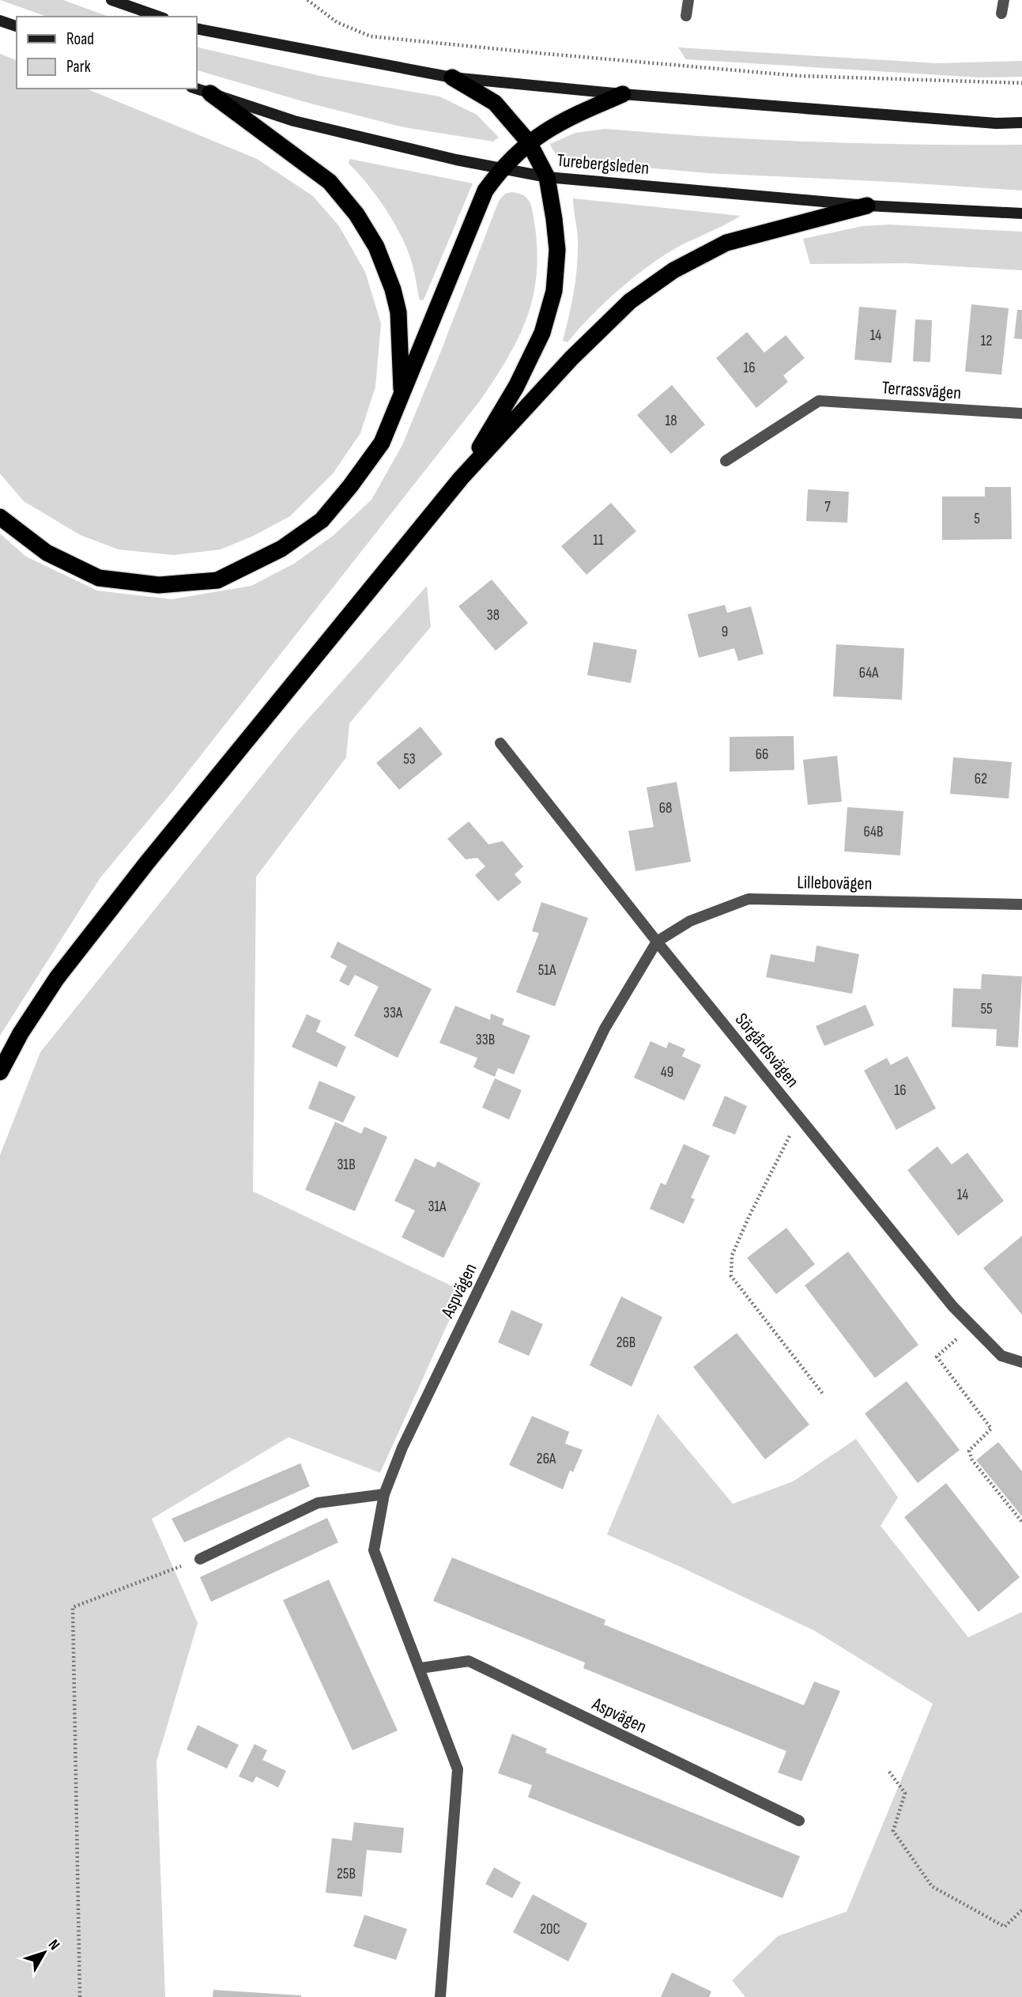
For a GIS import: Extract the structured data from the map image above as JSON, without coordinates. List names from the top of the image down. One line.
{"streets":{"main road":["Turebergsleden"],"street":["Terrassvägen","Lillebovägen","Sörgårdsvägen","Aspvägen"]},"crossings":[["Lillebovägen","Sörgårdsvägen"],["Lillebovägen","Aspvägen"],["Sörgårdsvägen","Aspvägen"]],"house_numbers":["14","12","16","18","7","5","11","38","9","64A","66","53","62","68","64B","51A","55","33A","33B","49","16","31B","14","31A","26B","26A","25B","20C"],"legend":["Road","Park"],"north":"top right"}
